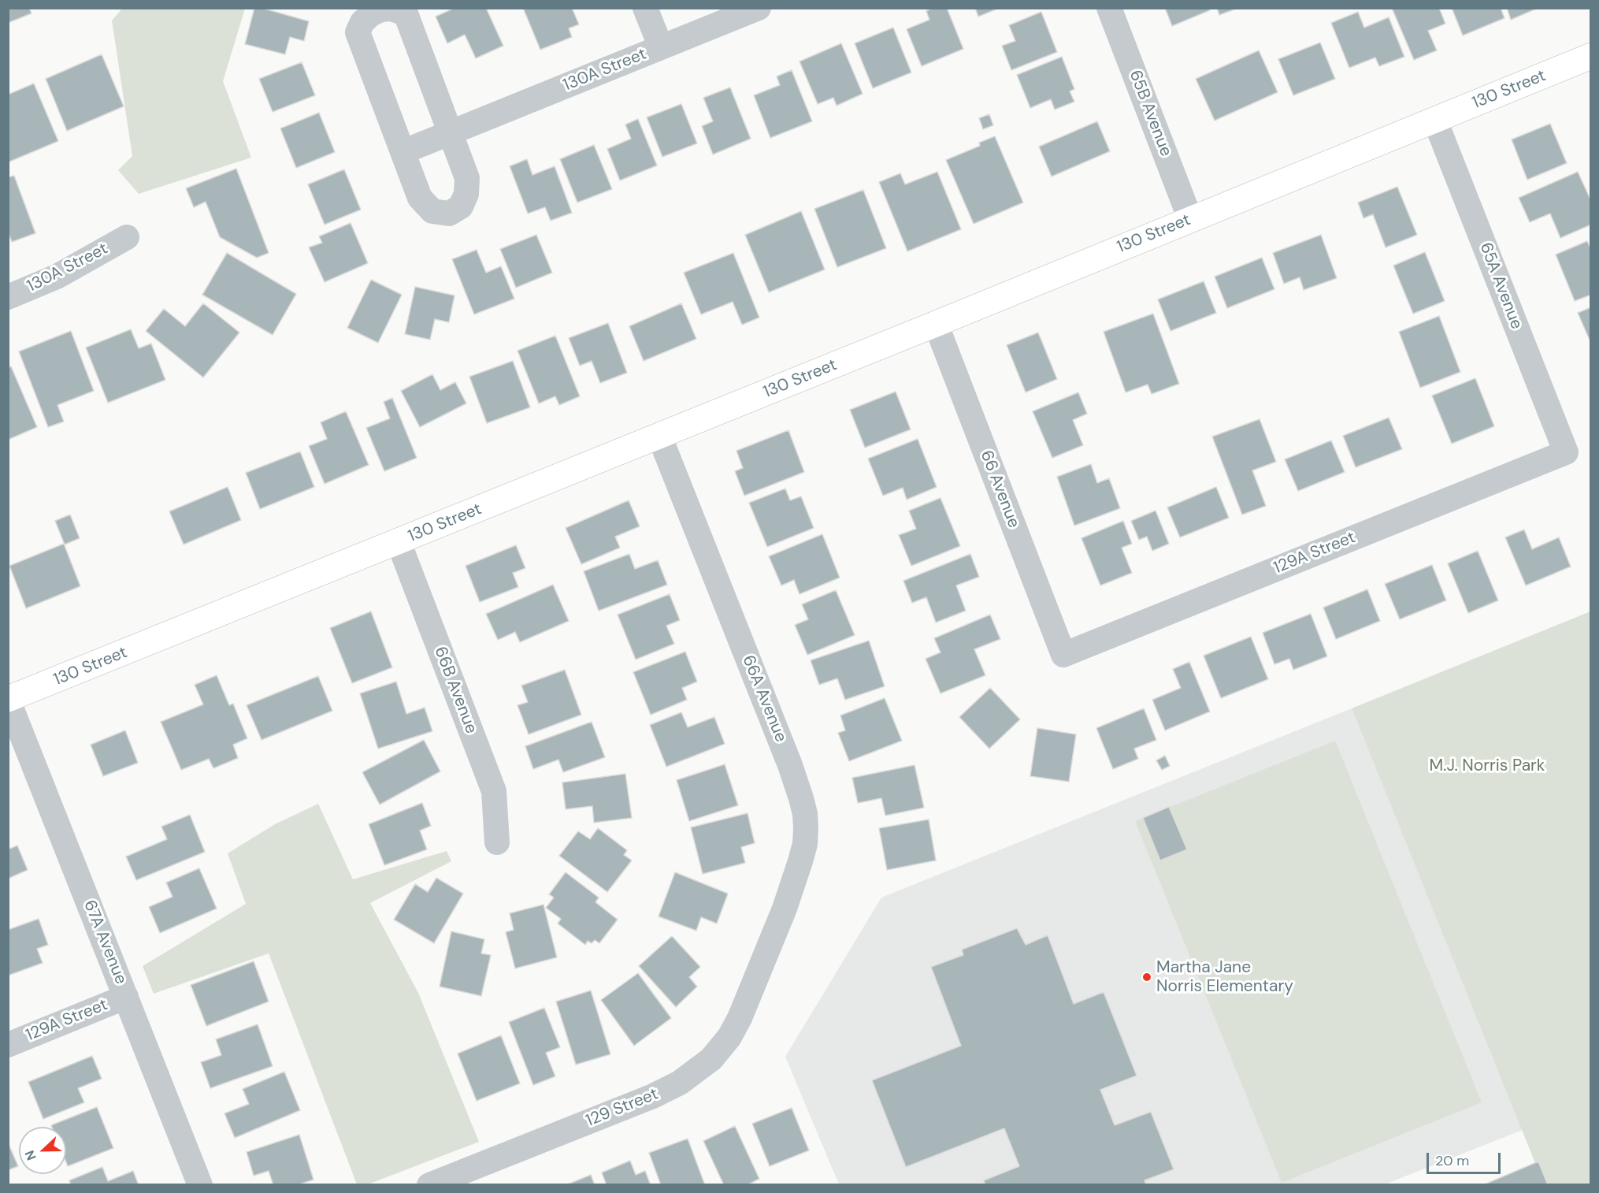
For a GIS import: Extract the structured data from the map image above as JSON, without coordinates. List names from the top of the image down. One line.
{"streets":{"street":["130A Street","130 Street","65B Avenue","65A Avenue","66 Avenue","129A Street","66B Avenue","66A Avenue","67A Avenue","129 Street"]},"crossings":[["130 Street","65B Avenue"],["130 Street","65A Avenue"],["130 Street","66 Avenue"],["130 Street","66B Avenue"],["130 Street","66A Avenue"],["130 Street","67A Avenue"],["65A Avenue","129A Street"],["66 Avenue","129A Street"],["129A Street","67A Avenue"],["66A Avenue","129 Street"]],"parks":["M.J. Norris Park"],"places":["Martha Jane Norris Elementary"],"scale_bar":"20 m","north":"left"}
